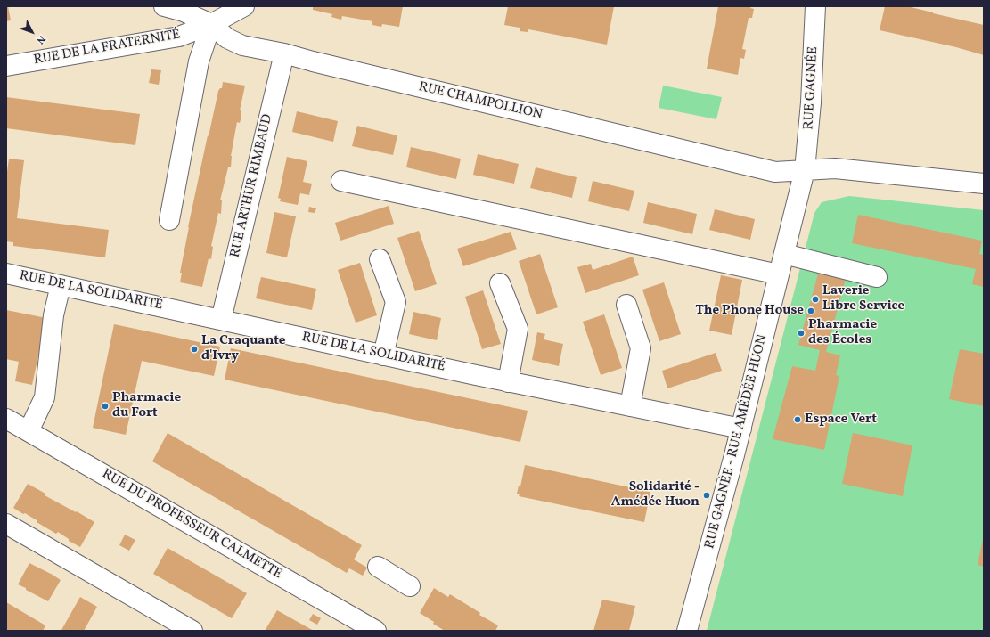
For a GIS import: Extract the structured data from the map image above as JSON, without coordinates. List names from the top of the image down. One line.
{"streets":{"street":["RUE DE LA FRATERNITÉ","RUE GAGNÉE","RUE CHAMPOLLION","RUE ARTHUR RIMBAUD","RUE DE LA SOLIDARITÉ","RUE GAGNÉE - RUE AMÉDÉE HUON","RUE DU PROFESSEUR CALMETTE"]},"crossings":[["RUE DE LA FRATERNITÉ","RUE CHAMPOLLION"],["RUE GAGNÉE","RUE CHAMPOLLION"],["RUE GAGNÉE","RUE GAGNÉE - RUE AMÉDÉE HUON"],["RUE CHAMPOLLION","RUE ARTHUR RIMBAUD"],["RUE CHAMPOLLION","RUE GAGNÉE - RUE AMÉDÉE HUON"],["RUE ARTHUR RIMBAUD","RUE DE LA SOLIDARITÉ"],["RUE DE LA SOLIDARITÉ","RUE GAGNÉE - RUE AMÉDÉE HUON"]],"places":["Laverie Libre Service","The Phone House","Pharmacie des Écoles","La Craquante d'Ivry","Pharmacie du Fort","Espace Vert","Solidarité - Amédée Huon"],"north":"bottom right"}
